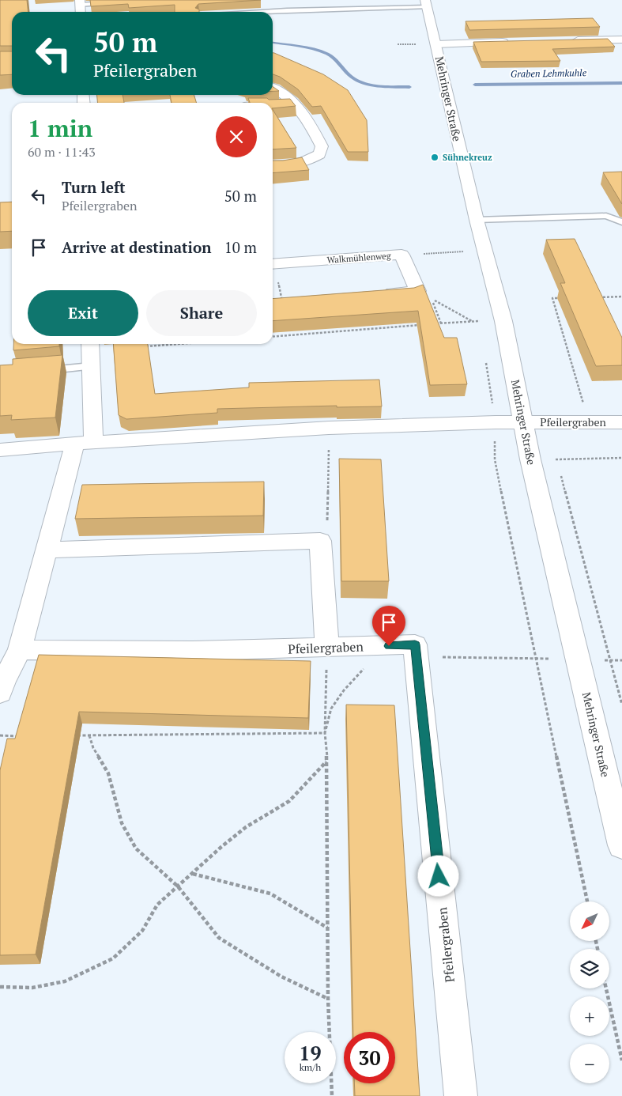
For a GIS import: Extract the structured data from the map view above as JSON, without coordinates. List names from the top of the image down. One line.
{"streets":{"street":["Mehringer Straße","Walkmühlenweg","Pfeilergraben"]},"crossings":[["Mehringer Straße","Pfeilergraben"]],"water":["Graben Lehmkuhle"],"places":["Sühnekreuz"],"north":"bottom left","page":{"turn":["50 m","Pfeilergraben"],"heading":["1 min","60 m · 11:43"],"list":[{"name":"Turn left","note":"Pfeilergraben","value":"50 m"},{"name":"Arrive at destination","value":"10 m"}],"buttons":["Exit","Share"],"map_buttons":["+","−"],"speed":"19 km/h","limit":"30"}}
